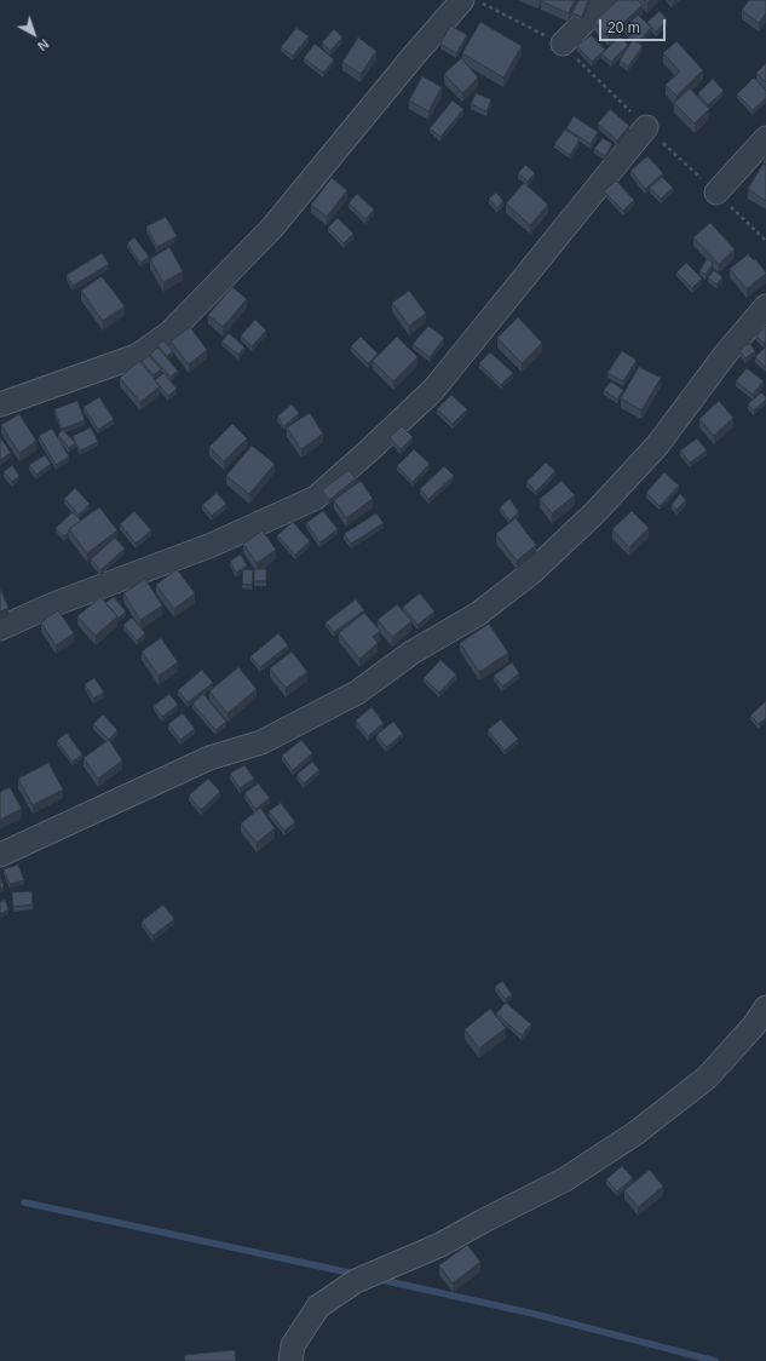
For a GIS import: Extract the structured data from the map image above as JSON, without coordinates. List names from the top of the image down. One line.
{"scale_bar":"20 m","north":"bottom right"}
